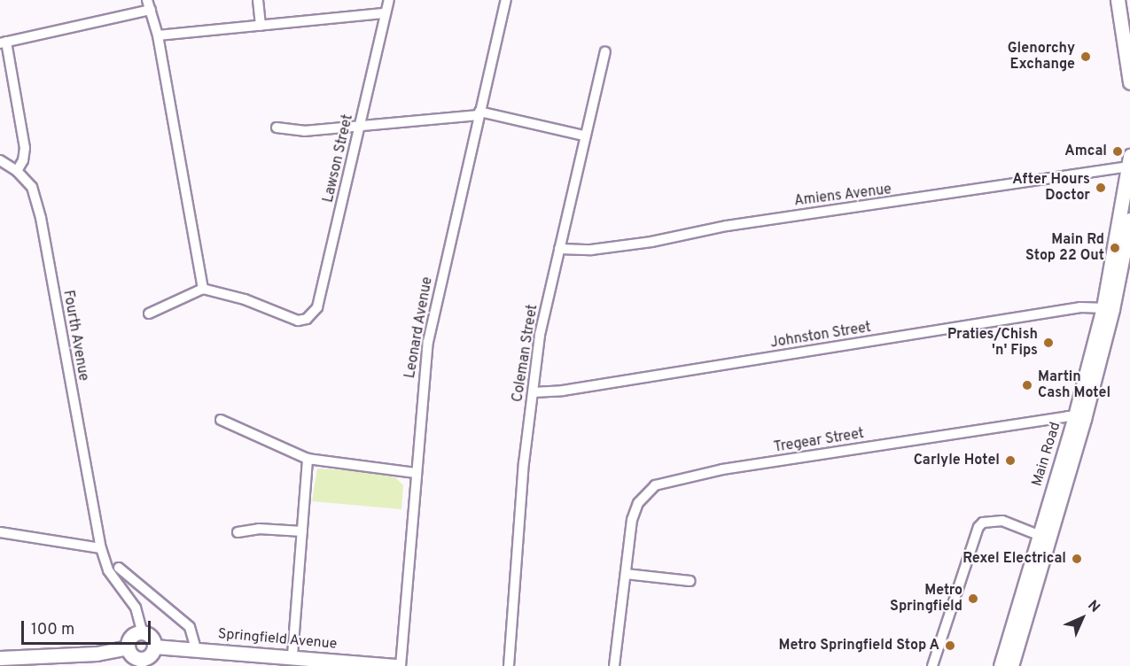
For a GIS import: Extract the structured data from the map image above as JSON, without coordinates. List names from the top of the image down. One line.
{"streets":{"main road":["Main Road","Springfield Avenue"],"street":["Lawson Street","Amiens Avenue","Leonard Avenue","Fourth Avenue","Johnston Street","Coleman Street","Tregear Street"]},"crossings":[["Amiens Avenue","Coleman Street"],["Amiens Avenue","Main Road"],["Leonard Avenue","Springfield Avenue"],["Fourth Avenue","Springfield Avenue"],["Johnston Street","Coleman Street"],["Johnston Street","Main Road"],["Tregear Street","Main Road"]],"places":["Glenorchy Exchange","Amcal","After Hours Doctor","Main Rd Stop 22 Out","Praties/Chish 'n' Fips","Martin Cash Motel","Carlyle Hotel","Rexel Electrical","Metro Springfield","Metro Springfield Stop A"],"scale_bar":"100 m","north":"top right"}
